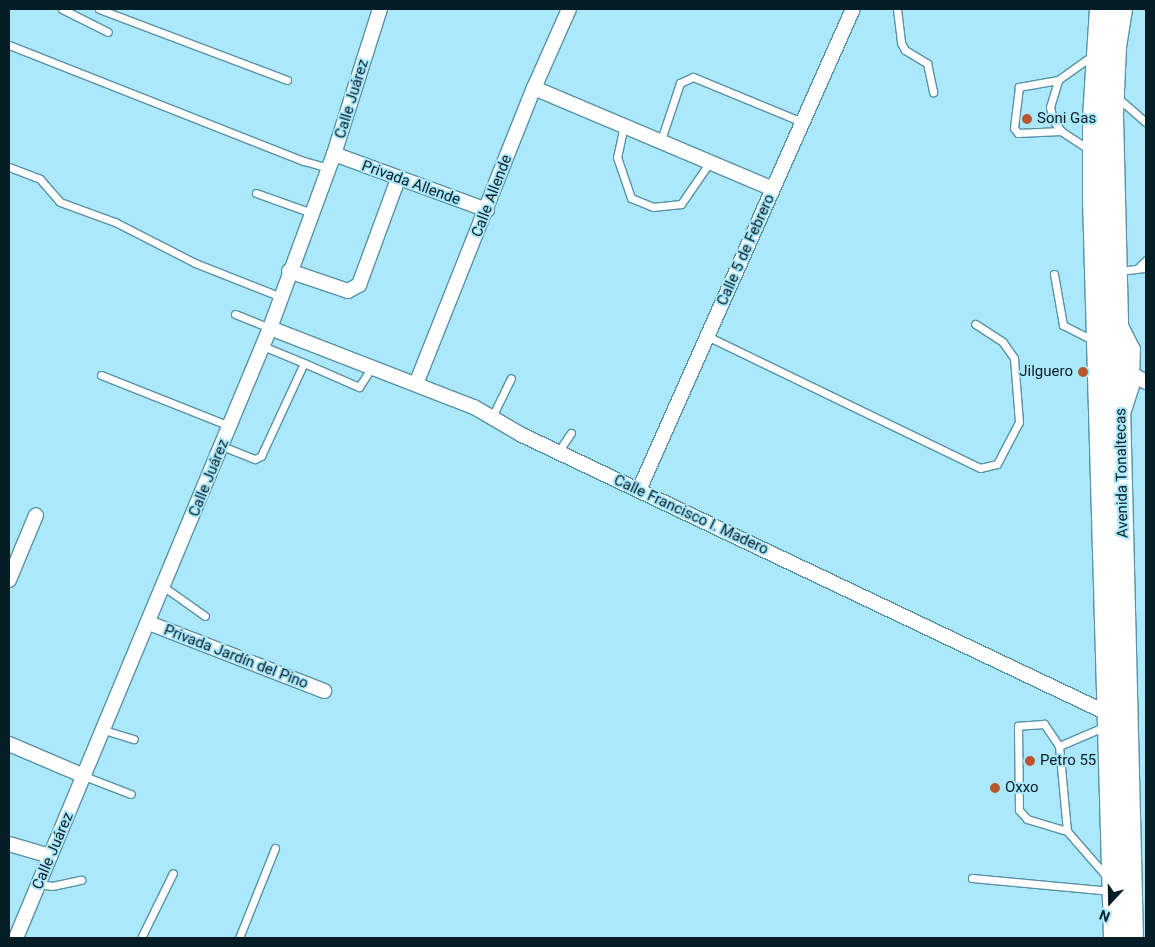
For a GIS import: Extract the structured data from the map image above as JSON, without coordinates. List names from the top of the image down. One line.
{"streets":{"main road":["Avenida Tonaltecas"],"street":["Calle Juárez","Privada Allende","Calle Allende","Calle 5 de Febrero","Calle Francisco I. Madero","Privada Jardín del Pino"]},"crossings":[["Calle Juárez","Privada Allende"],["Calle Juárez","Calle Francisco I. Madero"],["Calle Juárez","Privada Jardín del Pino"],["Privada Allende","Calle Allende"],["Calle Allende","Calle Francisco I. Madero"],["Calle 5 de Febrero","Calle Francisco I. Madero"],["Avenida Tonaltecas","Calle Francisco I. Madero"]],"places":["Soni Gas","Jilguero","Petro 55","Oxxo"],"north":"bottom"}
